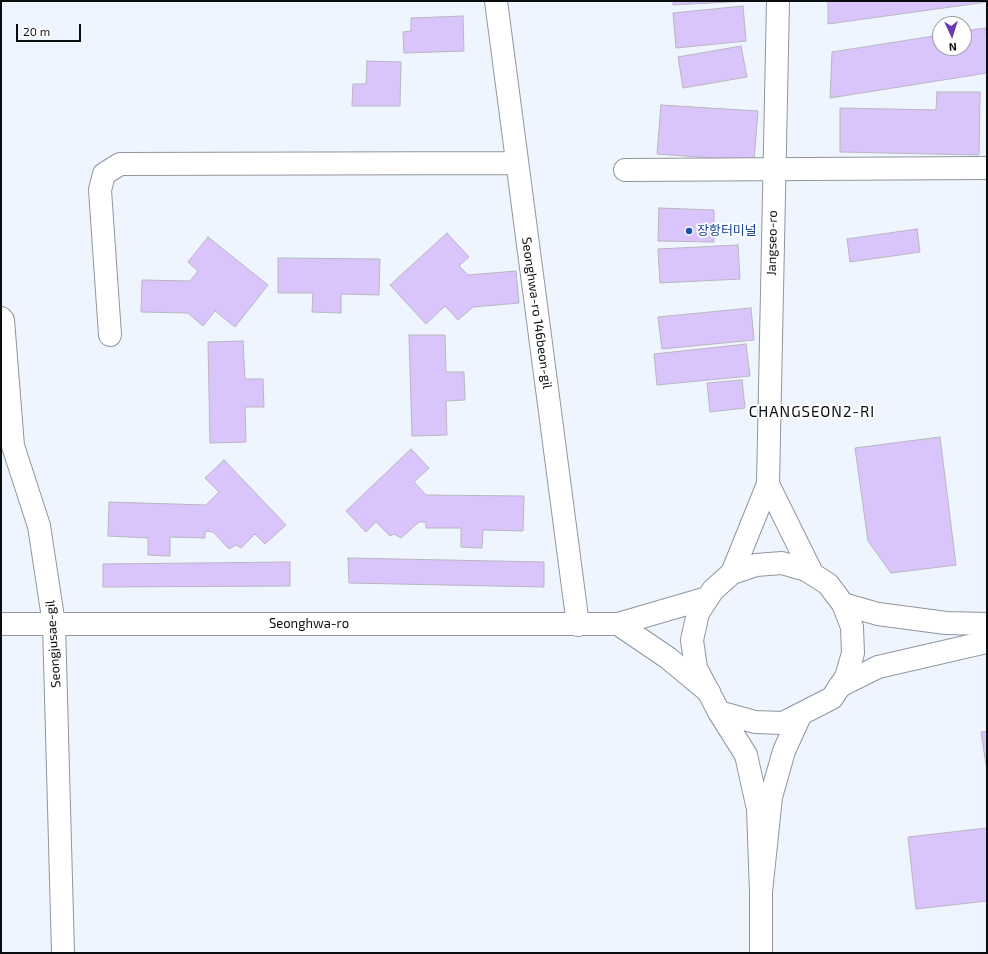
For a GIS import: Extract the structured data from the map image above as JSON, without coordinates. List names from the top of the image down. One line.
{"streets":{"street":["Jangseo-ro","Seonghwa-ro 146beon-gil","Seonghwa-ro","Seongjusae-gil"]},"crossings":[["Seonghwa-ro 146beon-gil","Seonghwa-ro"],["Seonghwa-ro","Seongjusae-gil"]],"districts":["CHANGSEON2-RI"],"places":["장항터미널"],"scale_bar":"20 m","north":"bottom"}
